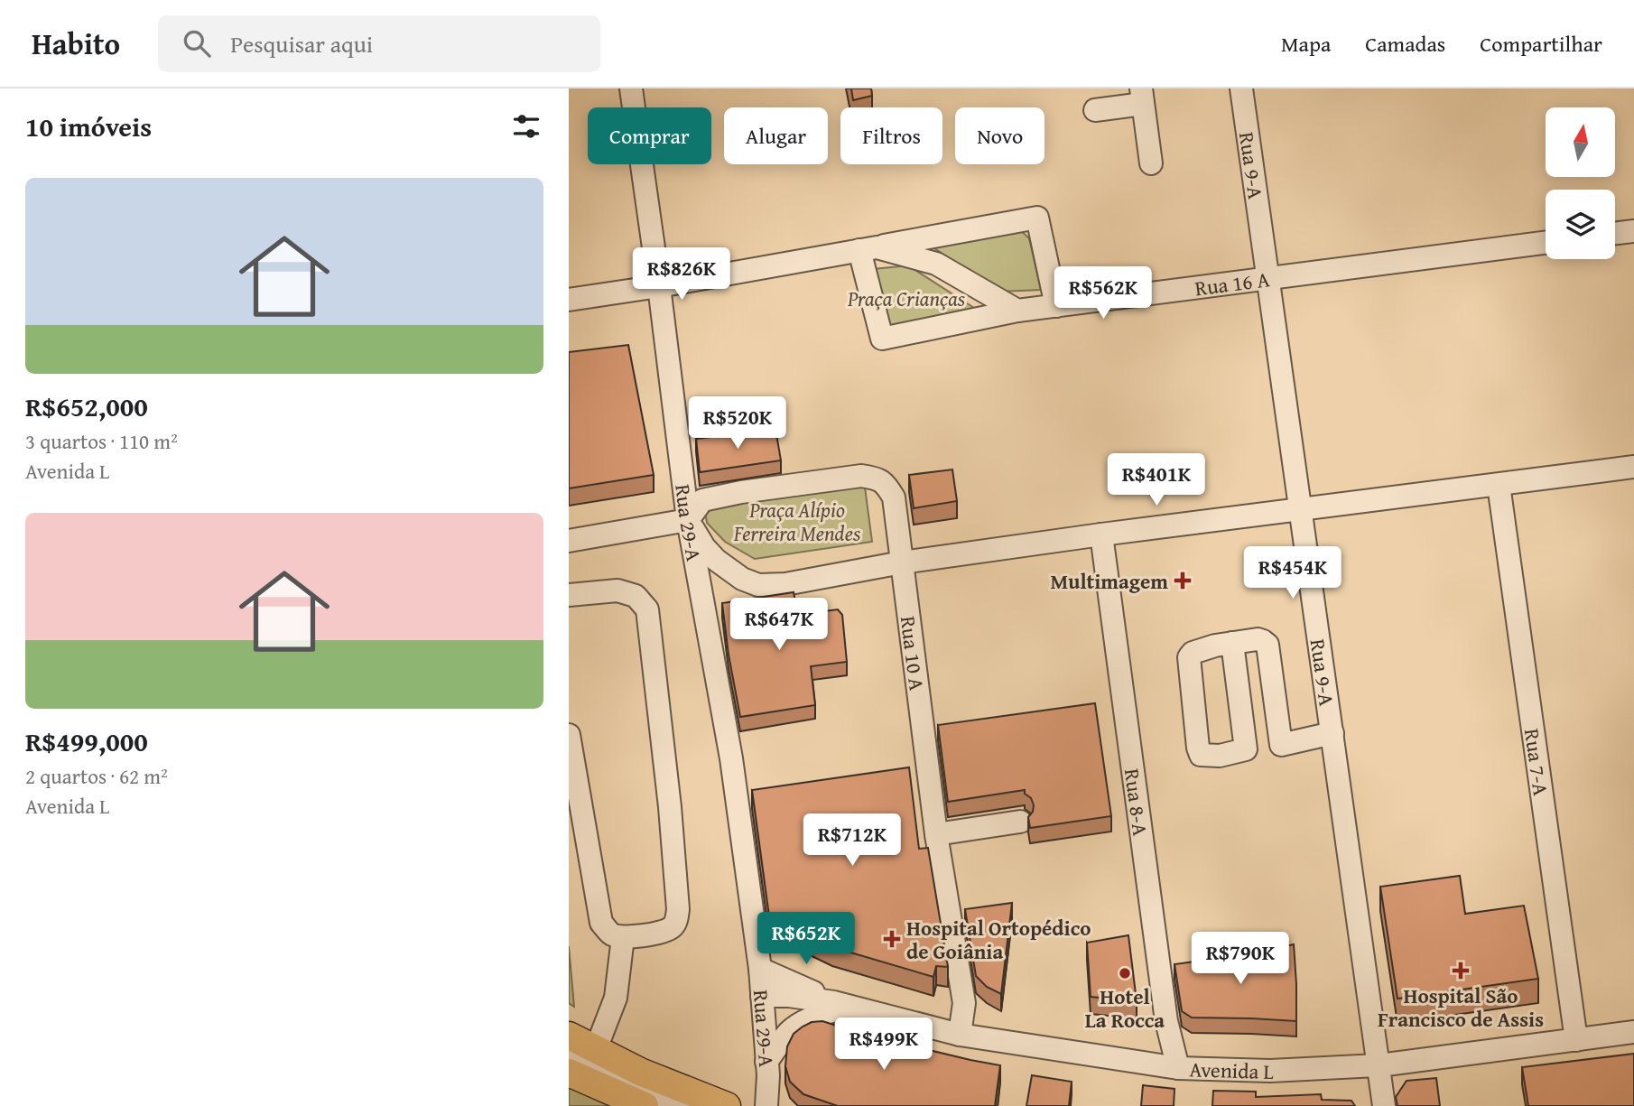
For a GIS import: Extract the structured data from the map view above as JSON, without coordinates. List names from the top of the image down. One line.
{"streets":{"street":["Rua 9-A","Rua 16 A","Rua 29-A","Rua 10 A","Rua 7-A","Rua 8-A","Avenida L"]},"crossings":[["Rua 9-A","Rua 16 A"],["Rua 9-A","Avenida L"],["Rua 29-A","Rua 10 A"],["Rua 29-A","Avenida L"],["Rua 10 A","Avenida L"],["Rua 7-A","Avenida L"],["Rua 8-A","Avenida L"]],"parks":["Praça Crianças","Praça Alípio Ferreira Mendes"],"places":{"health":["Multimagem","Hospital Ortopédico de Goiânia","Hospital São Francisco de Assis"],"other":["Hotel La Rocca"]},"north":"top","page":{"header":"Habito","search":"Pesquisar aqui","nav":["Mapa","Camadas","Compartilhar"],"heading":"10 imóveis","chip":["Comprar","Alugar","Filtros","Novo"],"list":[{"name":"R$652,000","note":"3 quartos · 110 m² · Avenida L"},{"name":"R$499,000","note":"2 quartos · 62 m² · Avenida L"}],"price":["R$826K","R$562K","R$520K","R$401K","R$454K","R$647K","R$712K","R$652K","R$790K","R$499K"]}}
